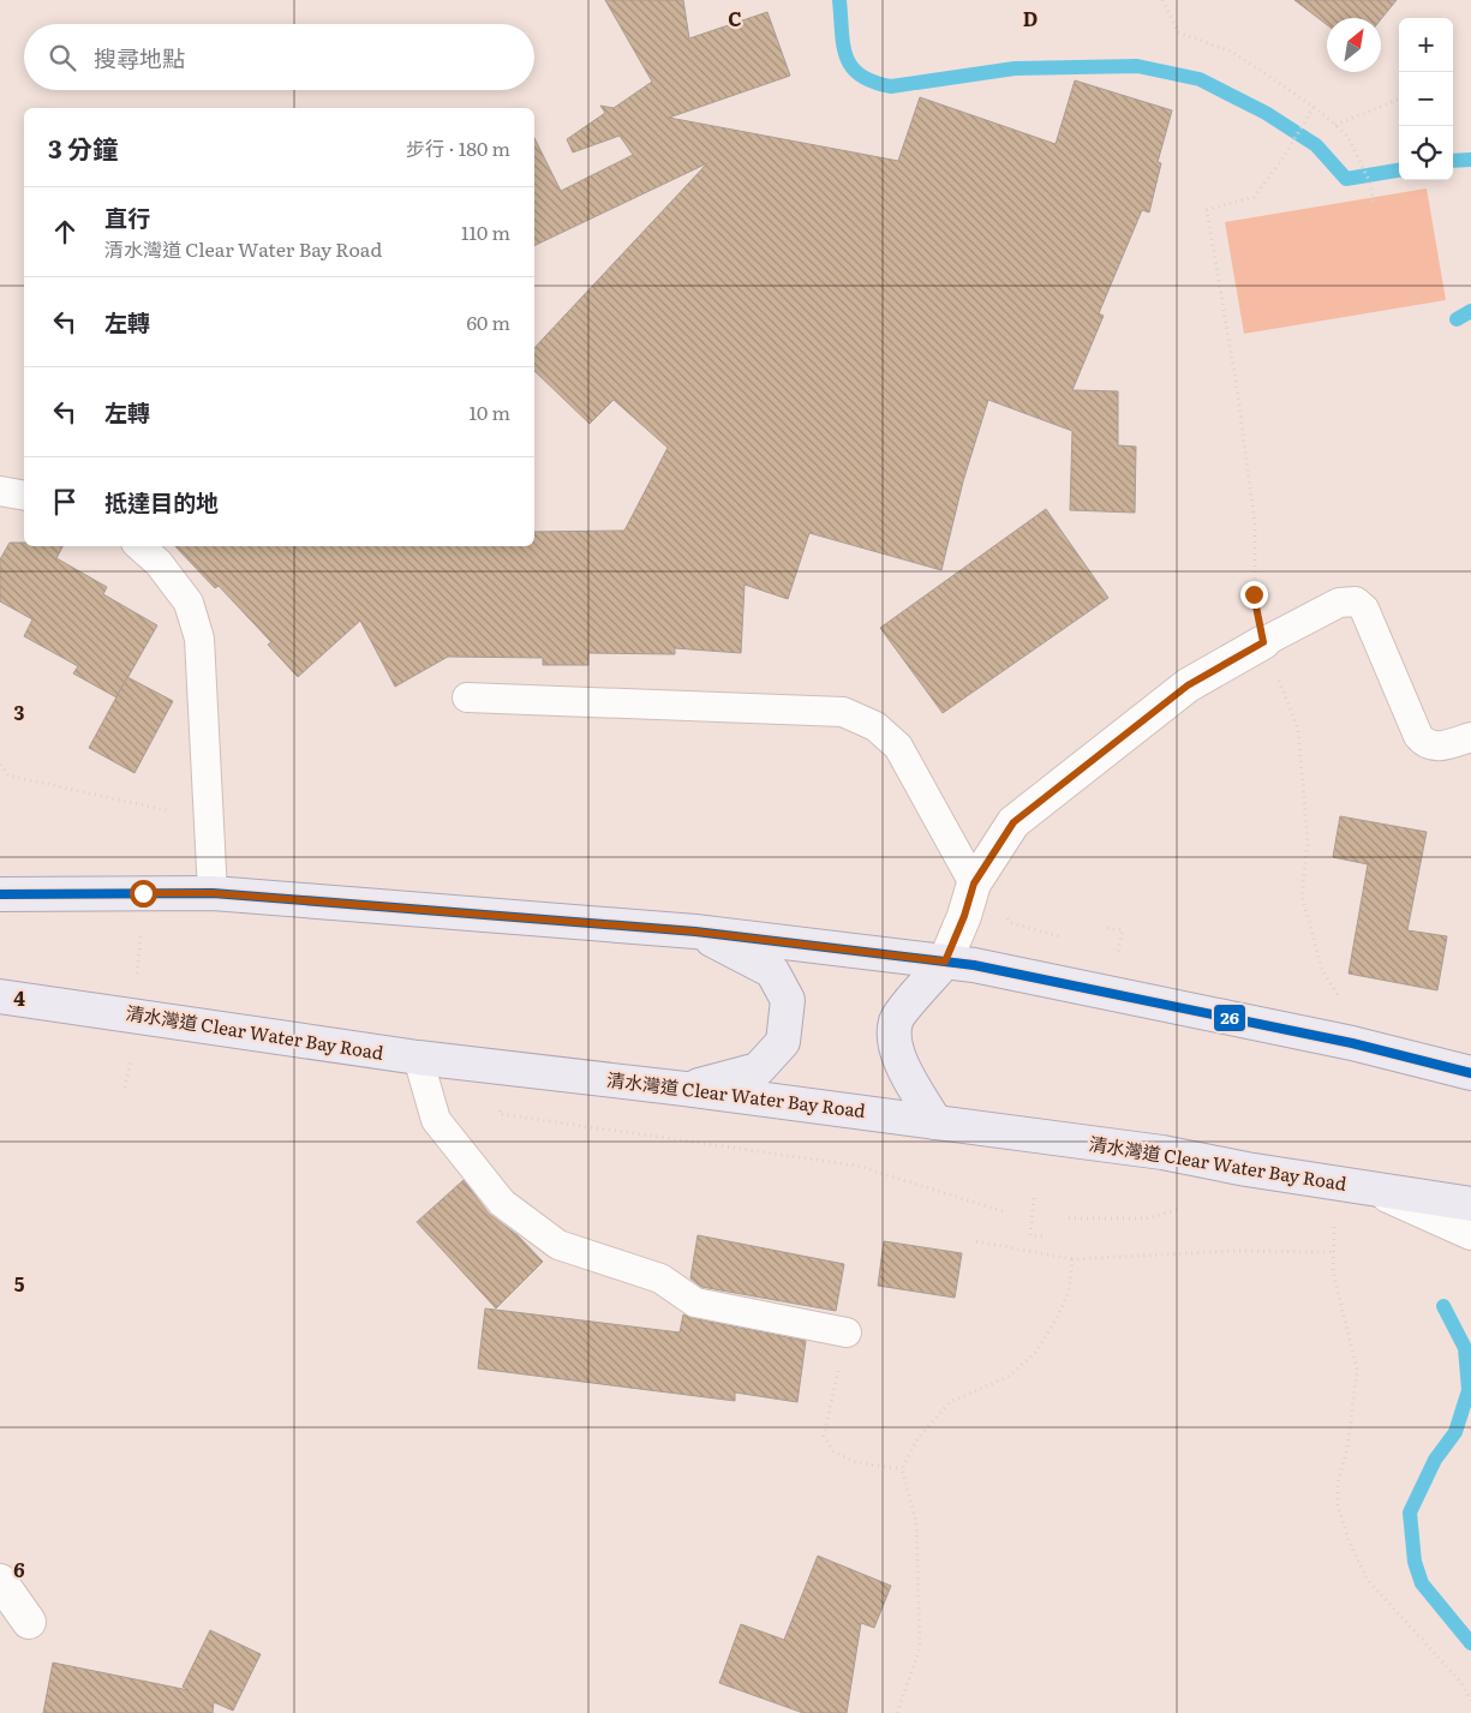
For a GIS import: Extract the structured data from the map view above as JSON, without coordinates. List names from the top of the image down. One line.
{"streets":{"main road":["清水灣道 Clear Water Bay Road"]},"lines":["transit line 26"],"north":"top right","page":{"map_buttons":["+","−"],"search":"搜尋地點","heading":["3 分鐘","步行 · 180 m"],"list":[["直行","清水灣道 Clear Water Bay Road","110 m"],["左轉","60 m"],["左轉","10 m"],"抵達目的地"]},"grid":{"columns":["C","D"],"rows":["3","4","5","6"]}}
